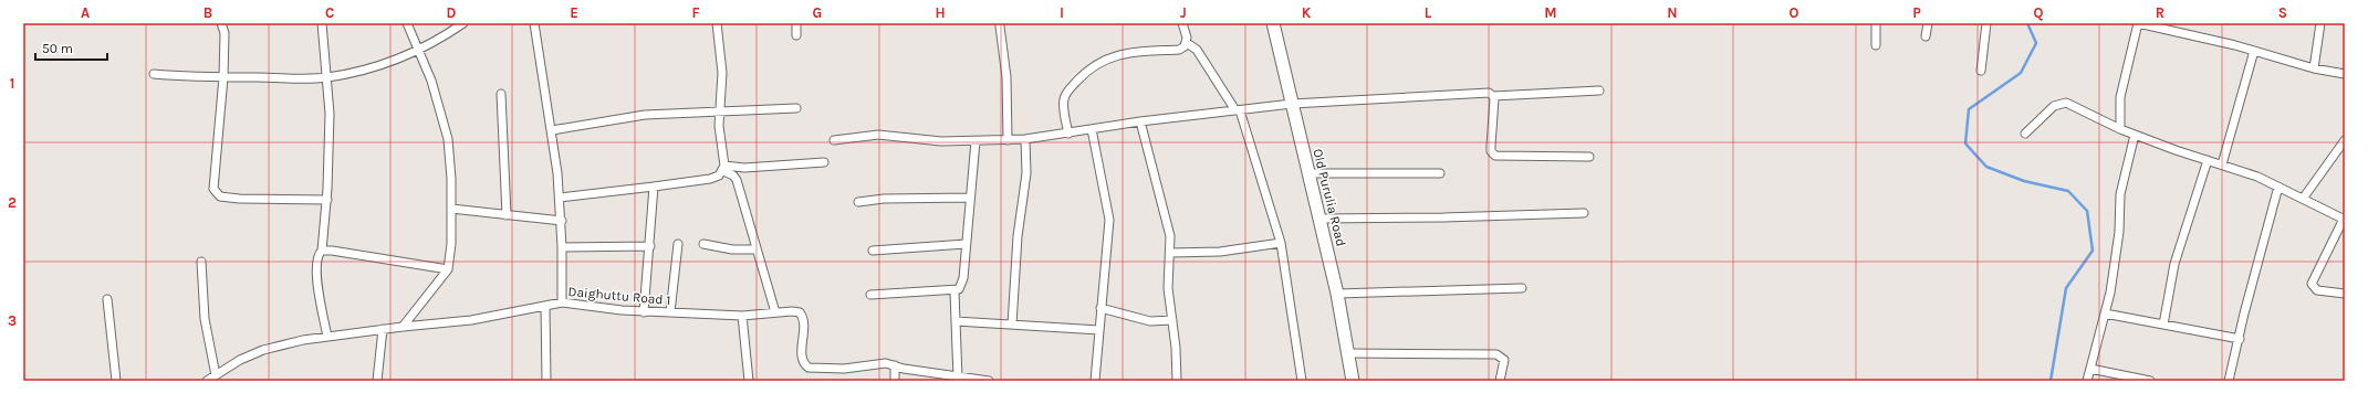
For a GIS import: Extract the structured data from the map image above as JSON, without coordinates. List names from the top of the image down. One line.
{"streets":{"main road":["Old Purulia Road"],"street":["Daighuttu Road 1"]},"scale_bar":"50 m","grid":{"columns":["A","B","C","D","E","F","G","H","I","J","K","L","M","N","O","P","Q","R","S"],"rows":["1","2","3"]}}
